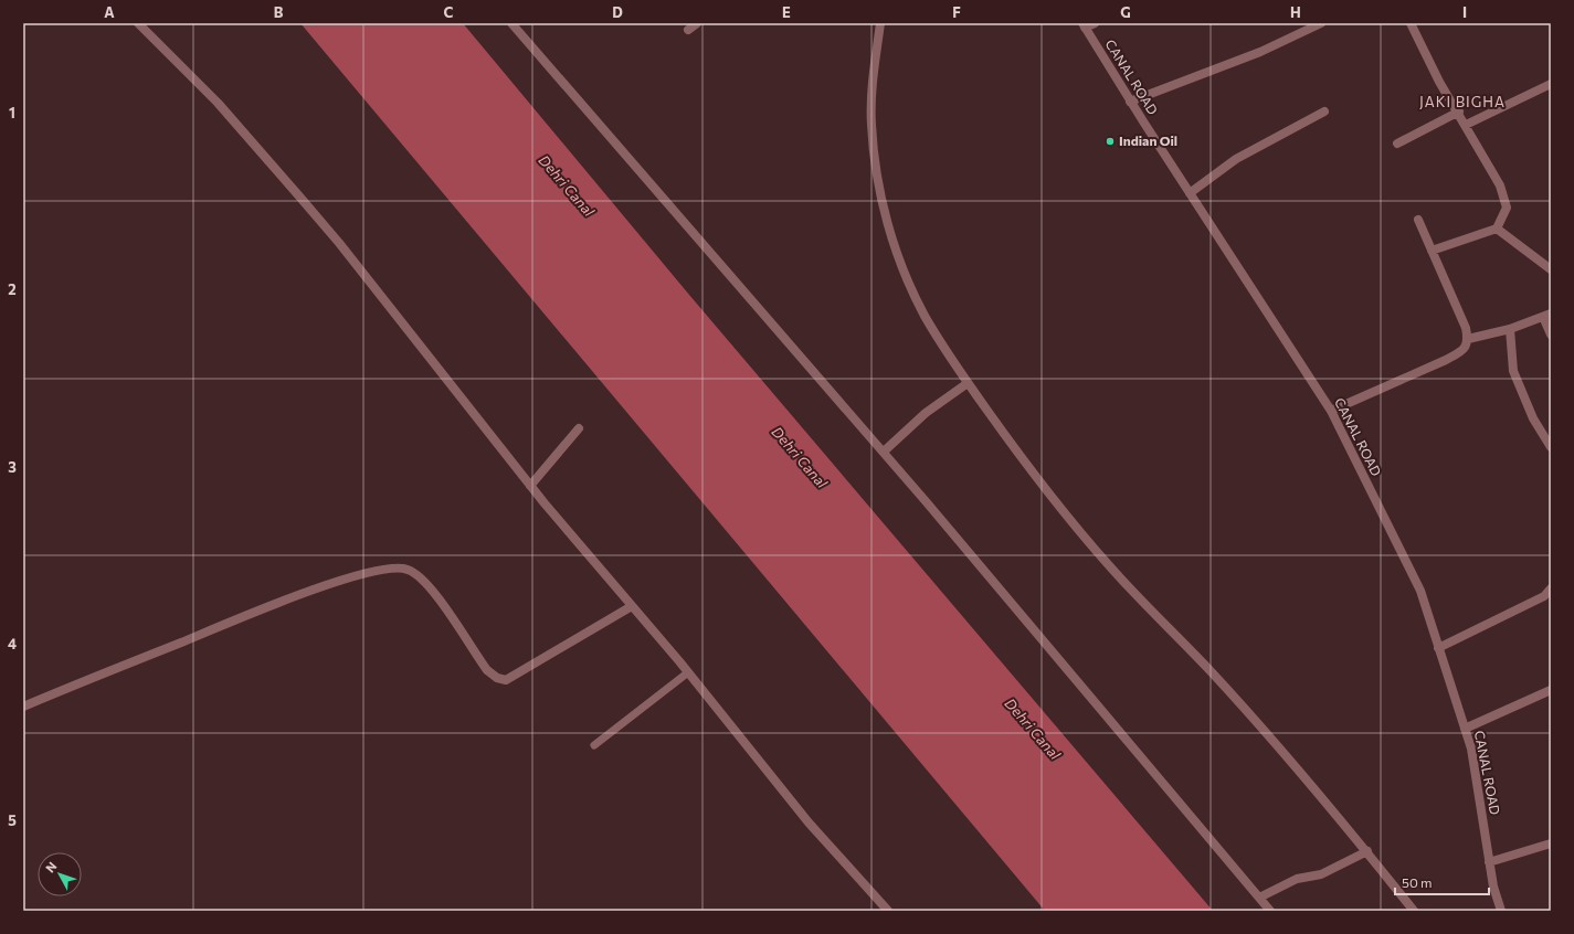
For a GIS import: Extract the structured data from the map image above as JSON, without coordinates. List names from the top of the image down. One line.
{"streets":{"street":["CANAL ROAD"]},"districts":["JAKI BIGHA"],"water":["Dehri Canal"],"places":["Indian Oil"],"scale_bar":"50 m","north":"top left","grid":{"columns":["A","B","C","D","E","F","G","H","I"],"rows":["1","2","3","4","5"]}}
